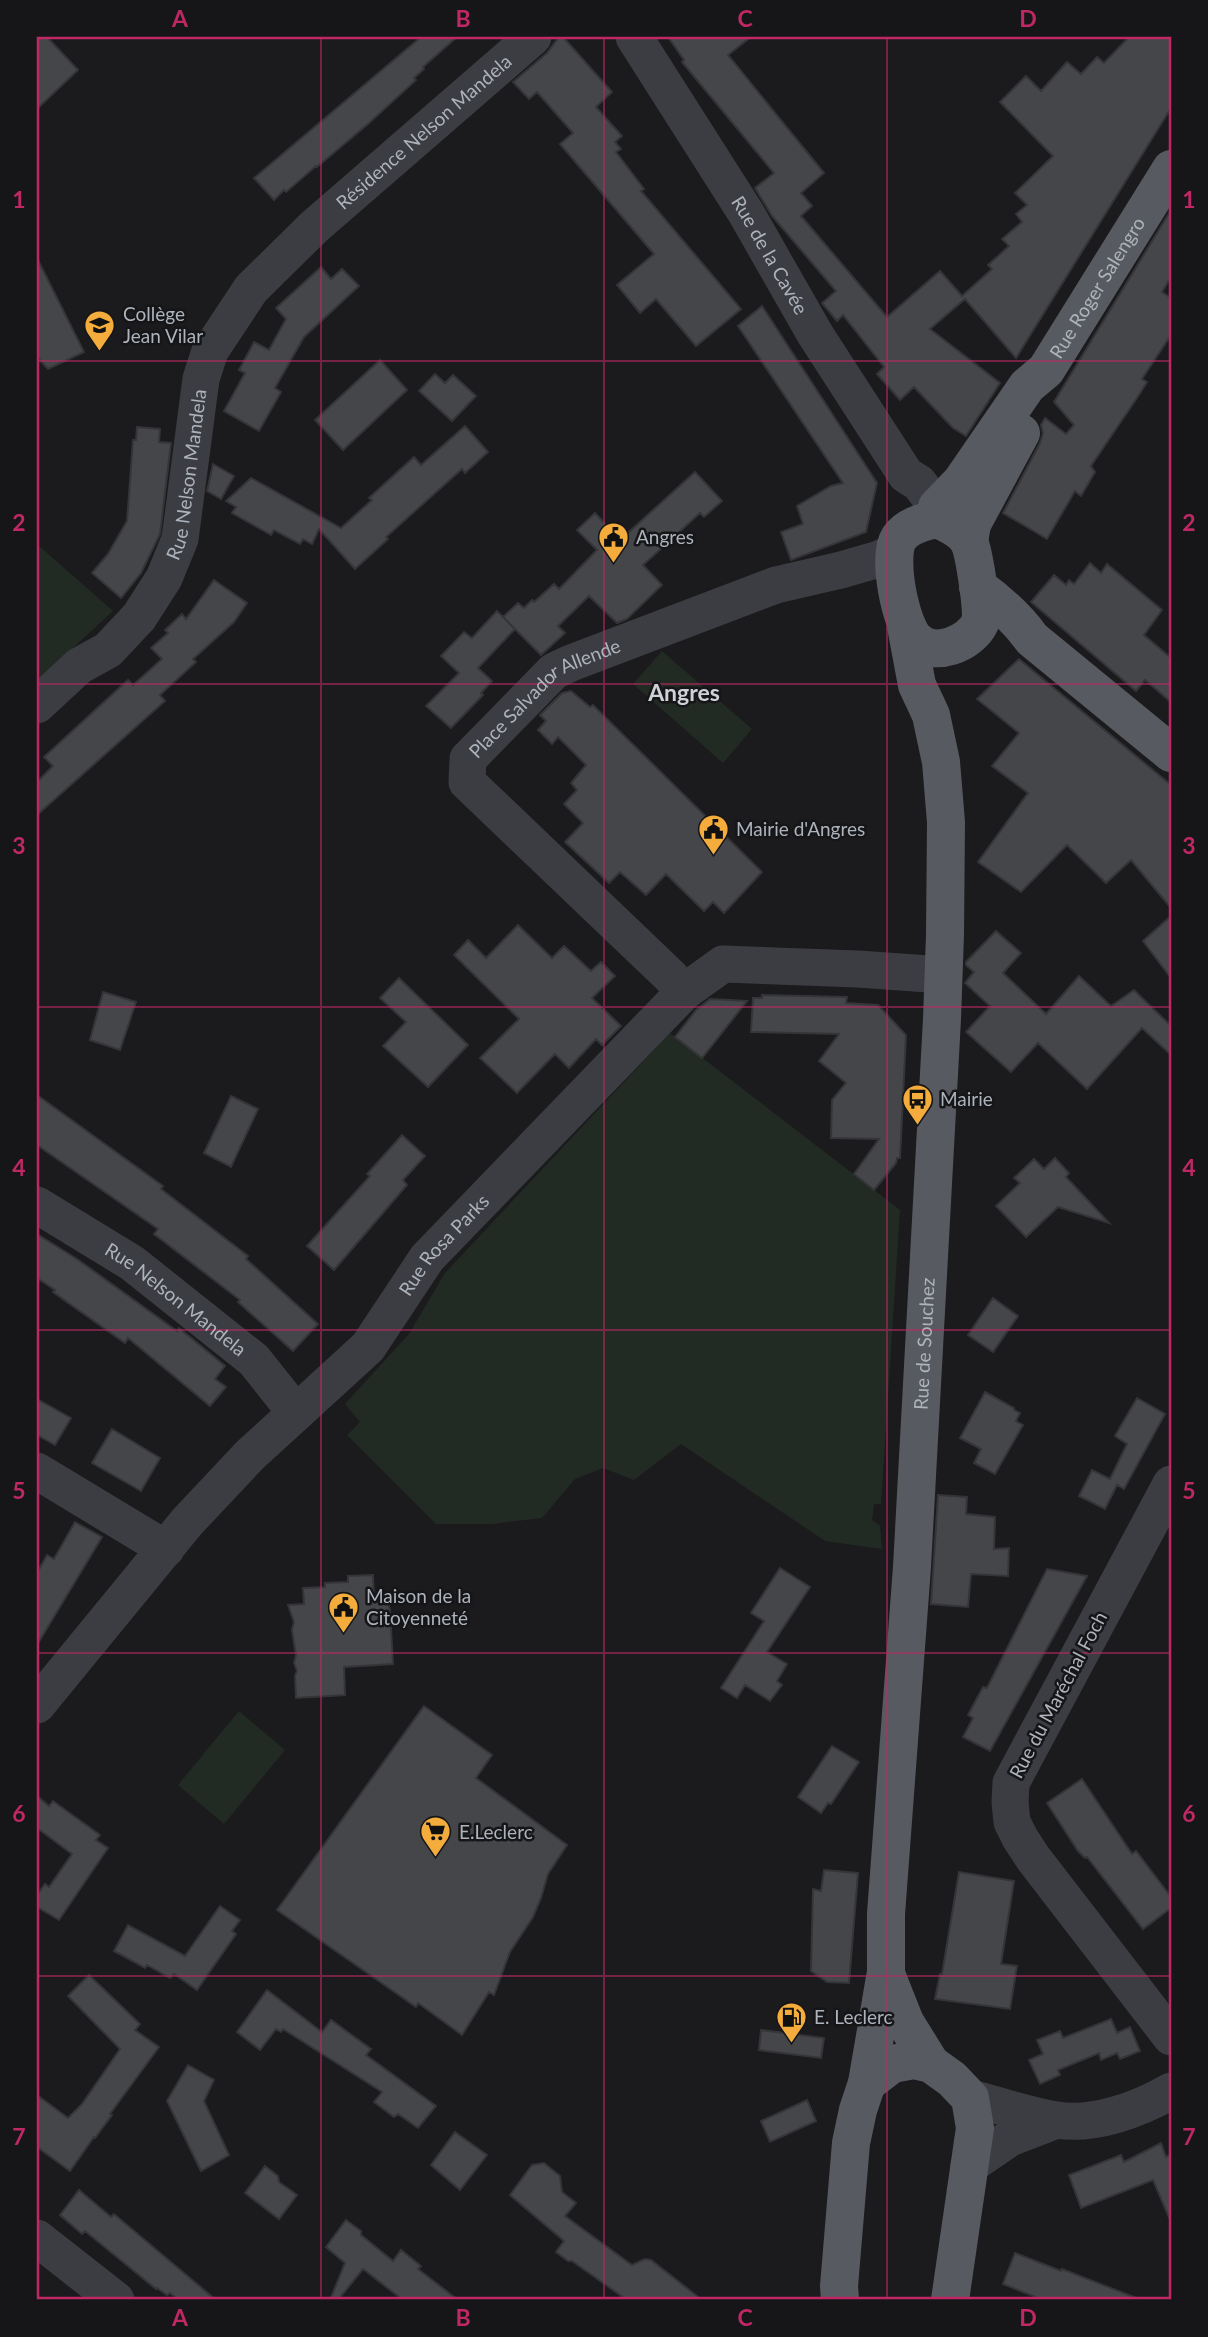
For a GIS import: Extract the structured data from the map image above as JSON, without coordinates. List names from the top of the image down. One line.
{"streets":{"main road":["Rue Roger Salengro","Rue de Souchez"],"street":["Résidence Nelson Mandela","Rue de la Cavée","Rue Nelson Mandela","Place Salvador Allende","Rue Rosa Parks","Rue du Maréchal Foch"]},"crossings":[["Résidence Nelson Mandela","Rue Nelson Mandela"],["Rue de la Cavée","Rue Roger Salengro"],["Rue de la Cavée","Place Salvador Allende"],["Rue de la Cavée","Rue de Souchez"],["Rue Roger Salengro","Place Salvador Allende"],["Rue Roger Salengro","Rue de Souchez"],["Rue Nelson Mandela","Rue Rosa Parks"],["Place Salvador Allende","Rue Rosa Parks"],["Place Salvador Allende","Rue de Souchez"],["Rue Rosa Parks","Rue de Souchez"]],"districts":["Angres"],"places":{"school or university":["Collège Jean Vilar"],"public building":["Angres","Mairie d'Angres","Maison de la Citoyenneté"],"bus stop":["Mairie"],"supermarket":["E.Leclerc"],"fuel station":["E. Leclerc"]},"grid":{"columns":["A","B","C","D"],"rows":["1","2","3","4","5","6","7"]}}
